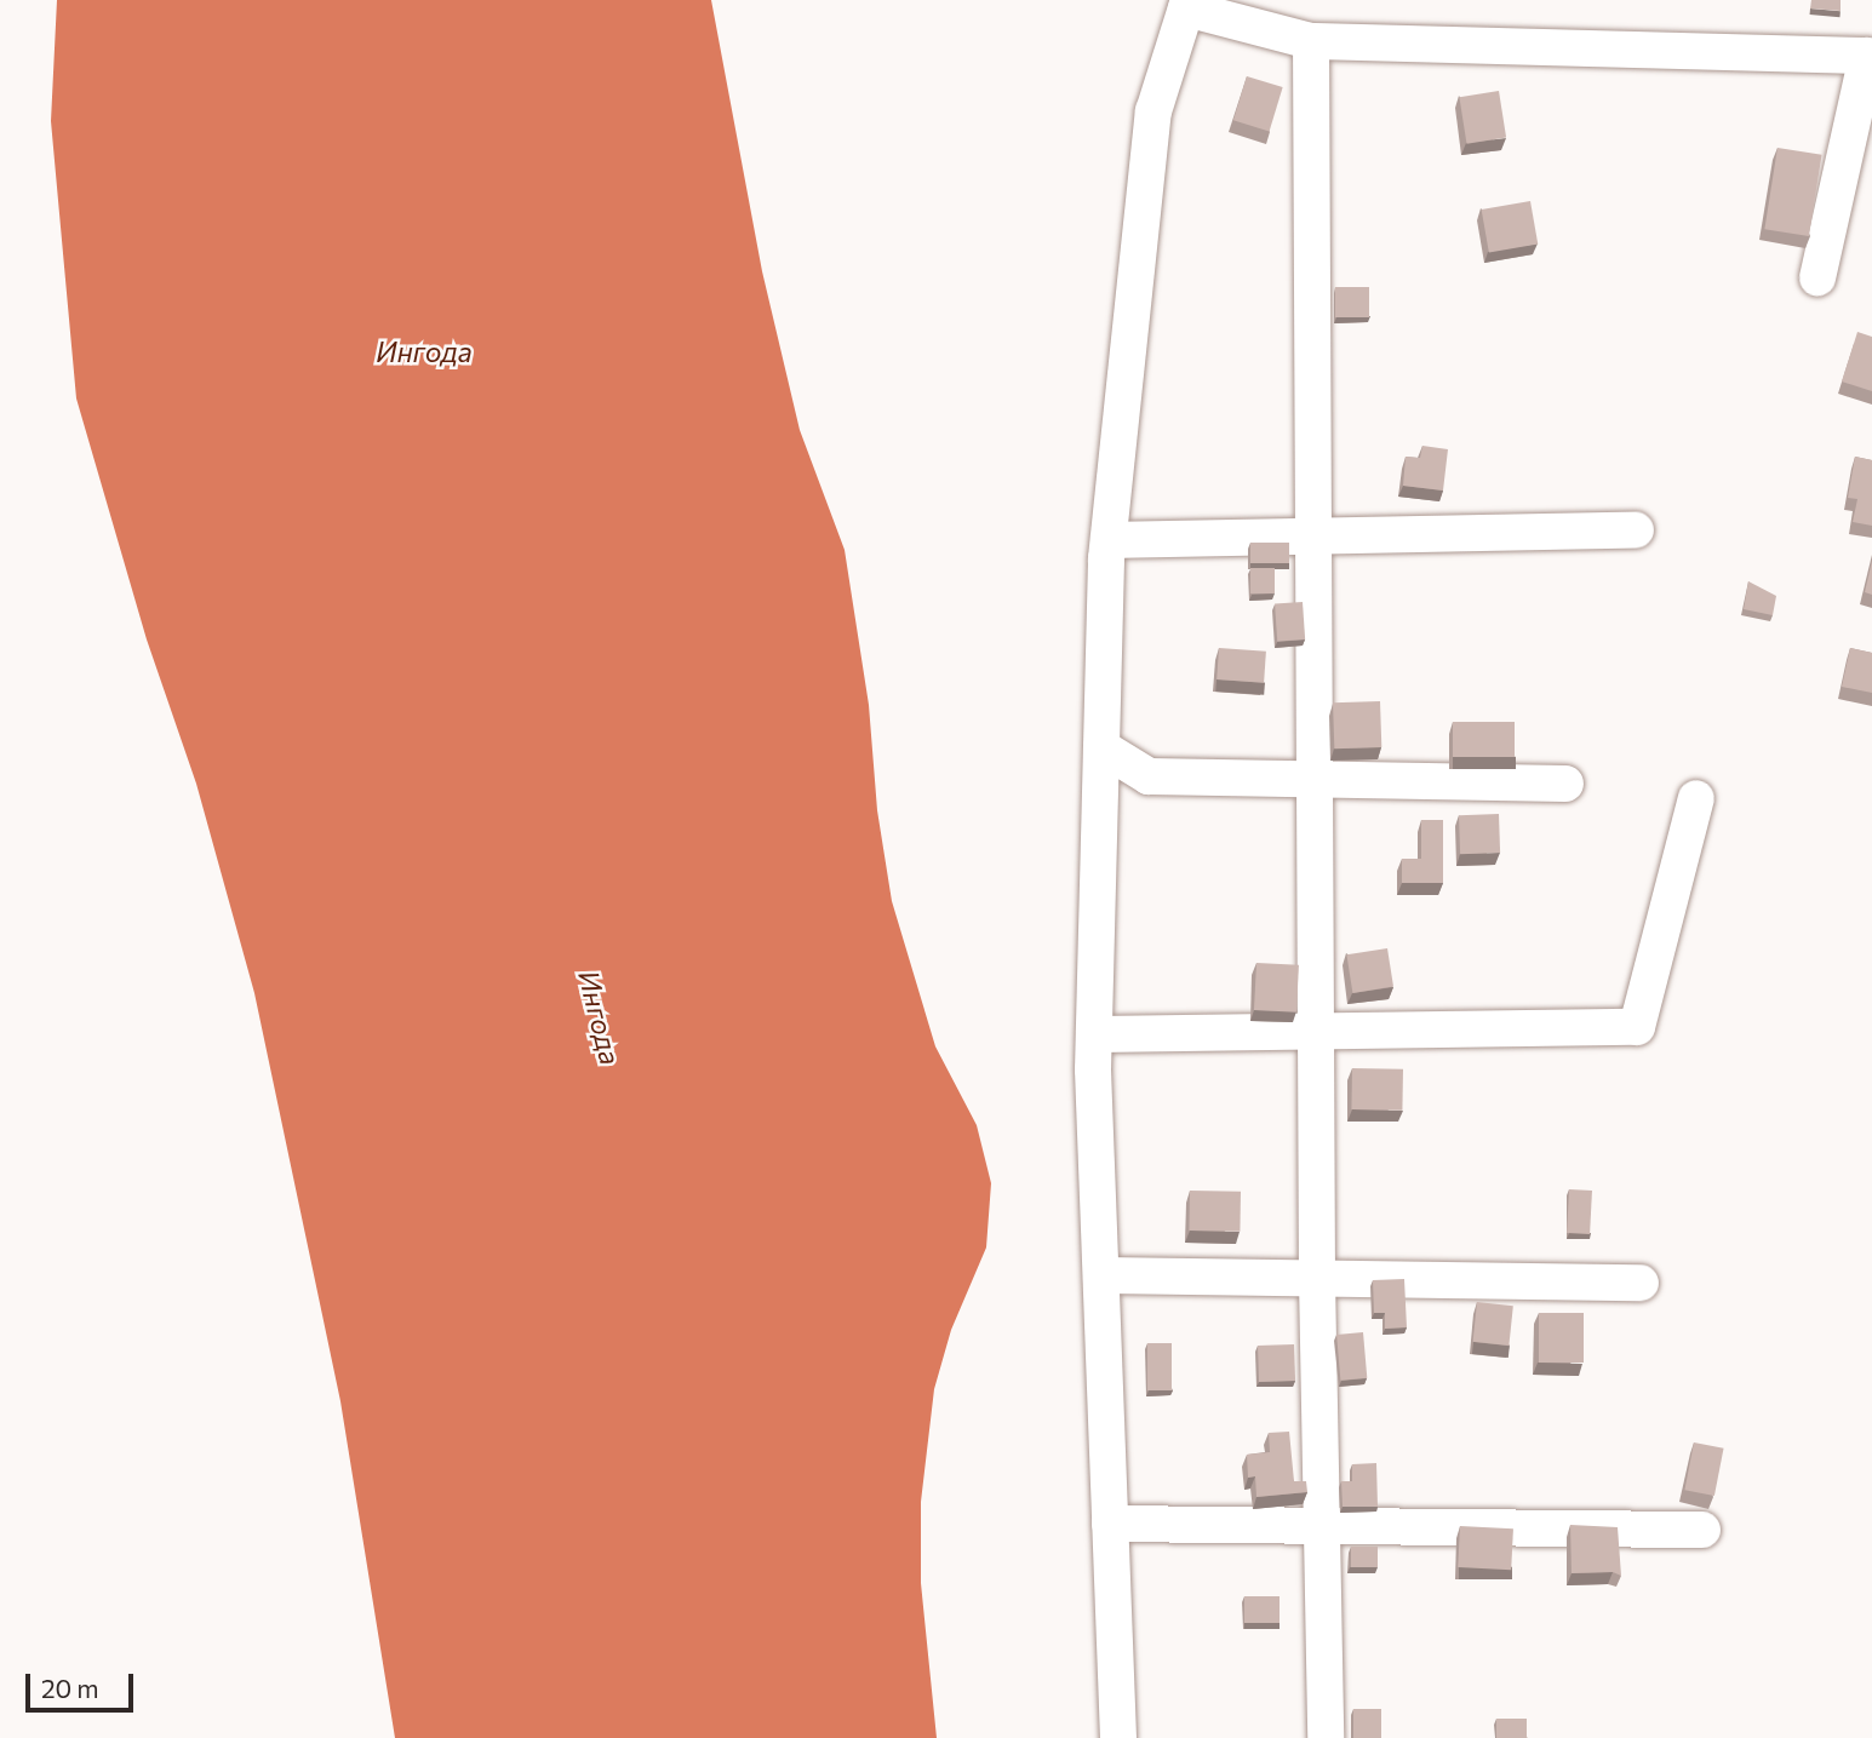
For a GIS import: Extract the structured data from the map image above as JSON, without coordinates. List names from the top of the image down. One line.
{"water":["Ингода"],"scale_bar":"20 m"}
